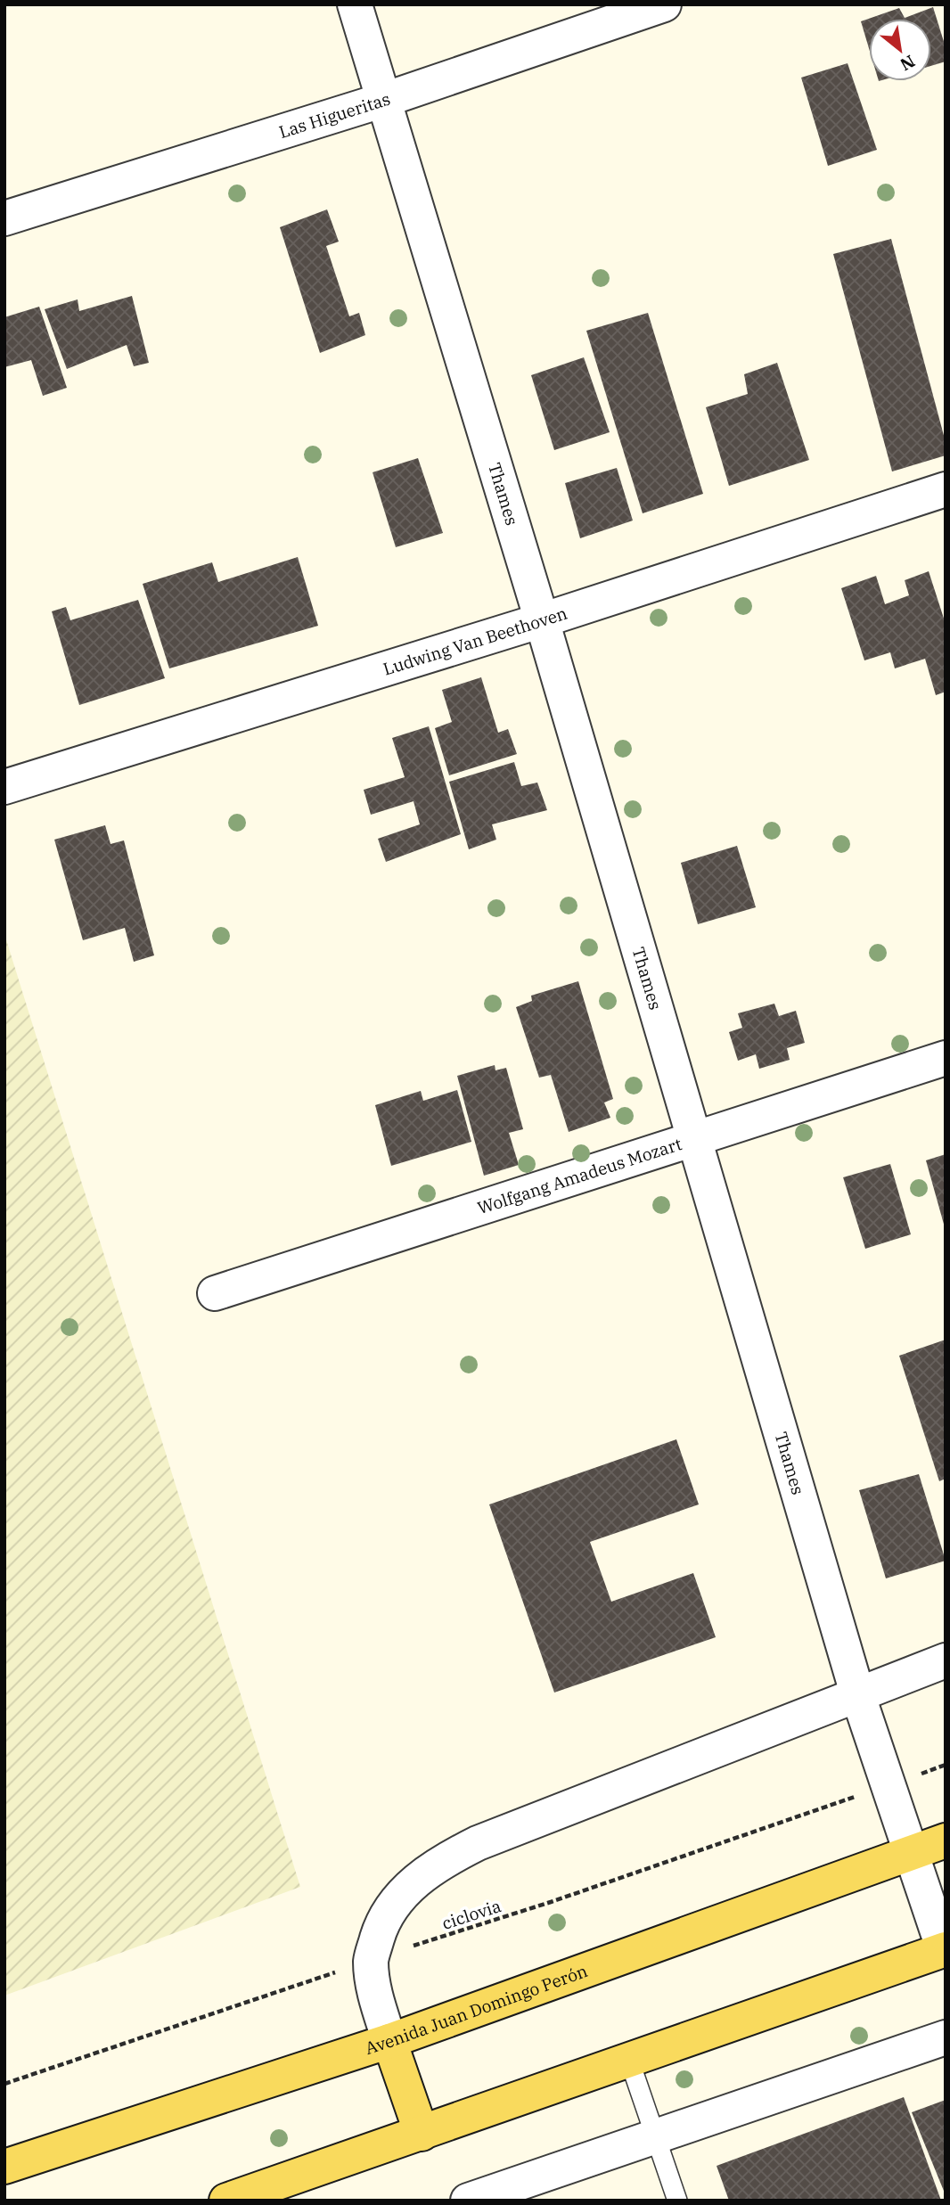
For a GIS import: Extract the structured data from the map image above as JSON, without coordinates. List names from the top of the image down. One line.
{"streets":{"main road":["Avenida Juan Domingo Perón"],"street":["Las Higueritas","Thames","Ludwing Van Beethoven","Wolfgang Amadeus Mozart"],"path":["ciclovia"]},"crossings":[["Las Higueritas","Thames"],["Thames","Ludwing Van Beethoven"],["Thames","Wolfgang Amadeus Mozart"],["Thames","ciclovia"],["Thames","Avenida Juan Domingo Perón"]],"north":"bottom right"}
